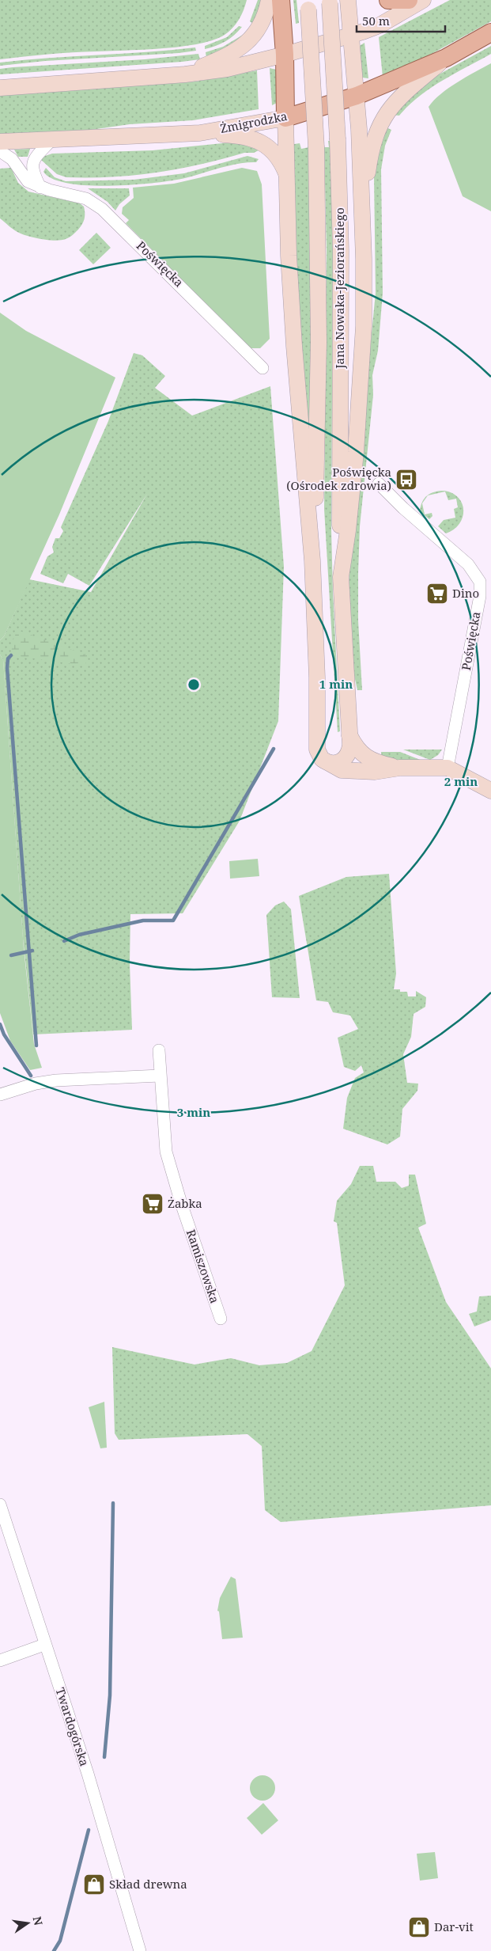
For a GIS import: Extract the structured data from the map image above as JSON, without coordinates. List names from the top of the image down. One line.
{"streets":{"main road":["Żmigrodzka"],"street":["Poświęcka","Jana Nowaka-Jeziorańskiego","Ramiszowska","Twardogórska"]},"places":{"bus stop":["Poświęcka (Ośrodek zdrowia)"],"supermarket":["Dino","Żabka"],"shop":["Skład drewna","Dar-vit"]},"scale_bar":"50 m","north":"right","rings":["1 min","2 min","3 min"]}
